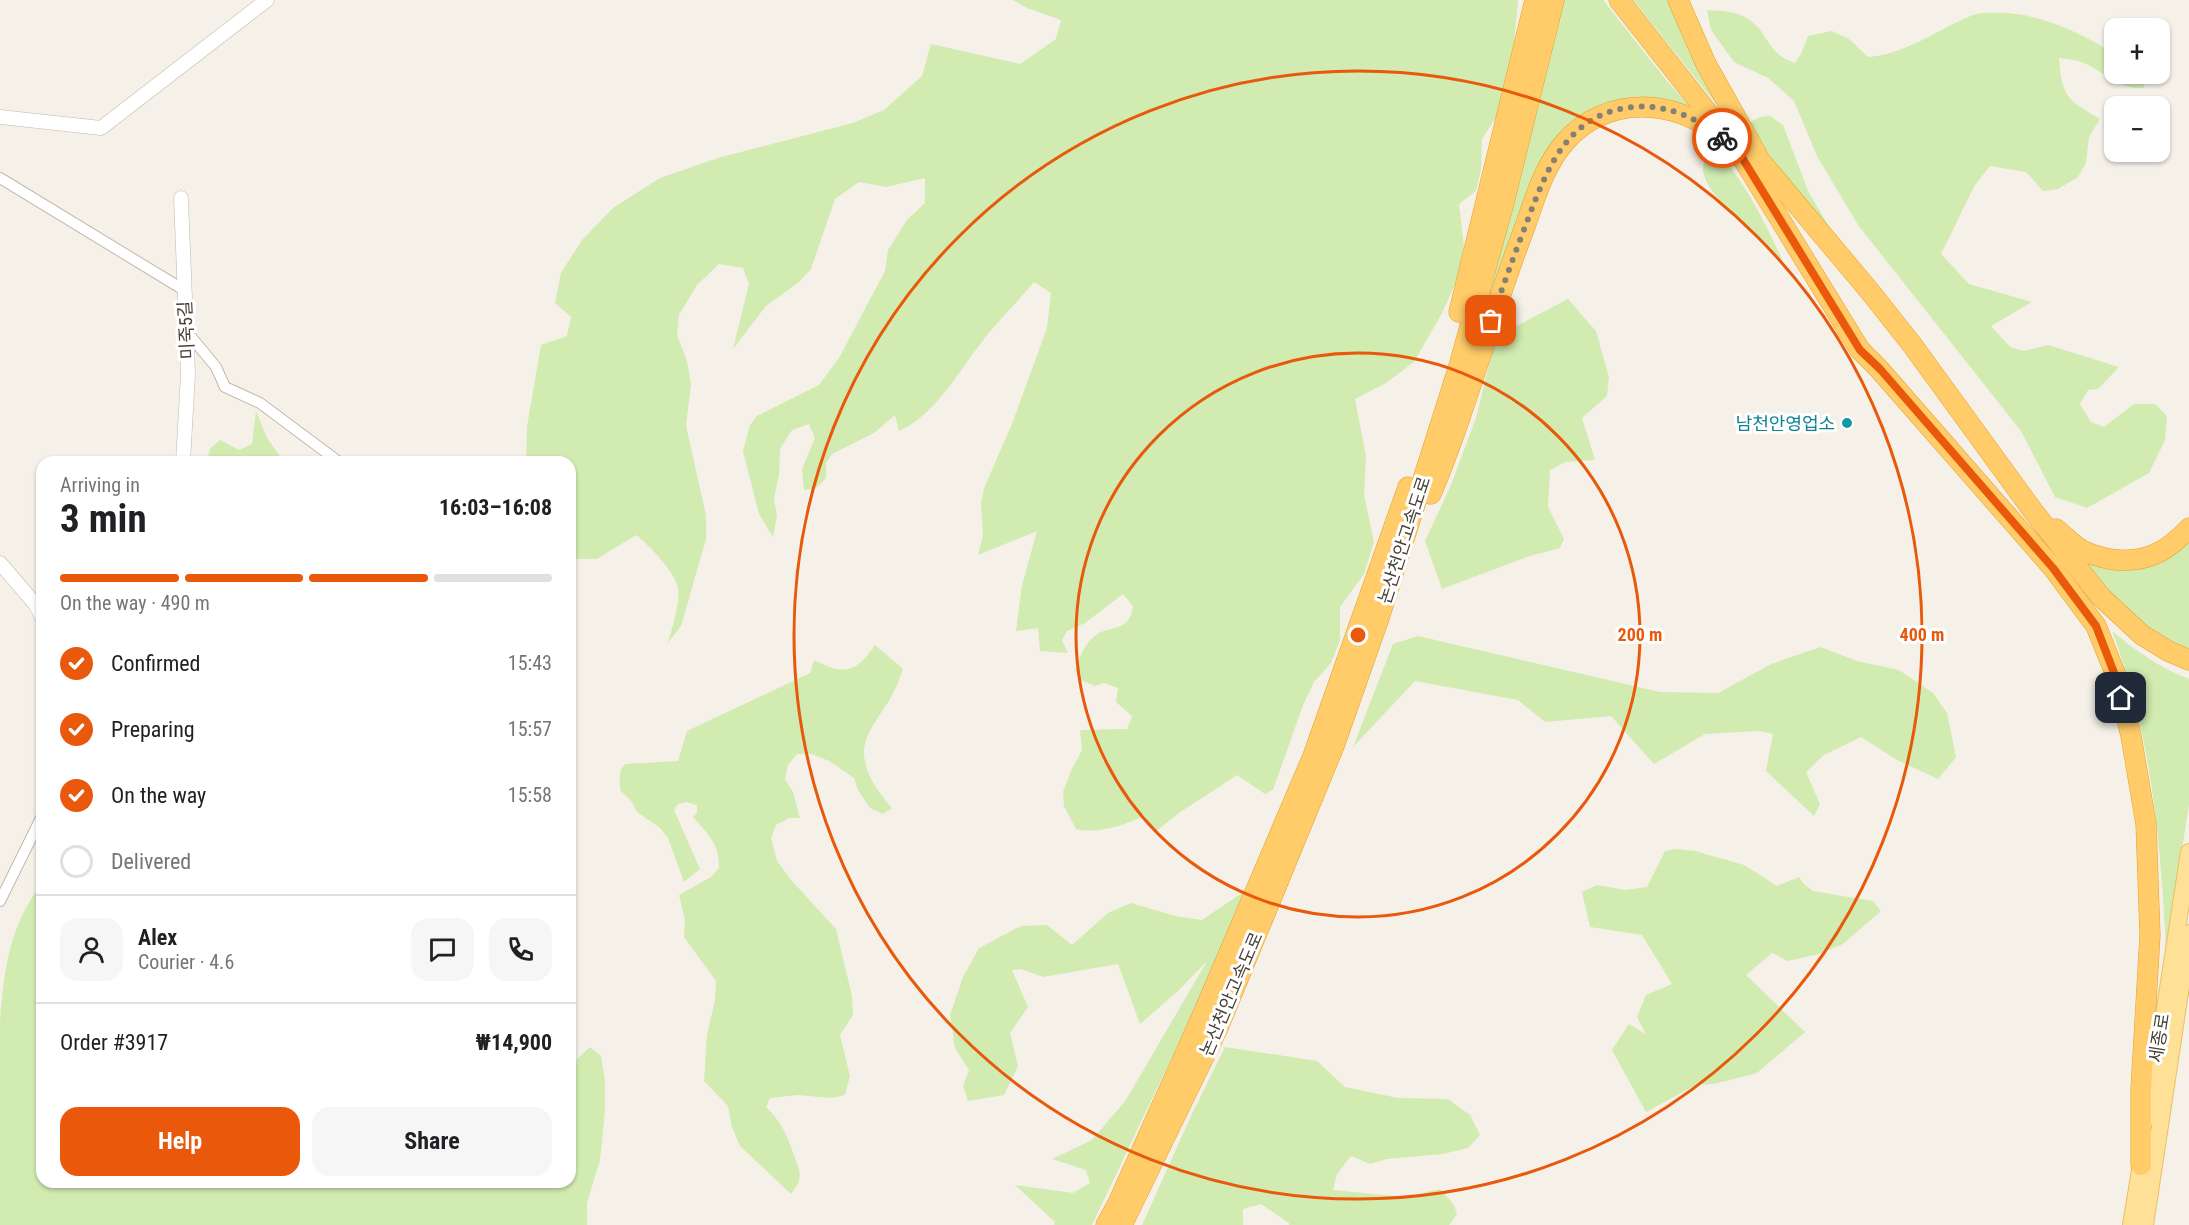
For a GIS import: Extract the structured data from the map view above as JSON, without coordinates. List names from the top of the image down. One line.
{"streets":{"highway":["논산천안고속도로"],"main road":["세종로"],"street":["미죽5길"]},"places":["남천안영업소"],"page":{"map_buttons":["+","−"],"heading":["3 min","Arriving in","16:03–16:08"],"panel":["Alex","Courier · 4.6","Order #3917","₩14,900"],"bar":"On the way · 490 m","list":[["Confirmed","15:43"],["Preparing","15:57"],["On the way","15:58"],"Delivered"],"buttons":["Help","Share"]},"rings":["200 m","400 m"]}
